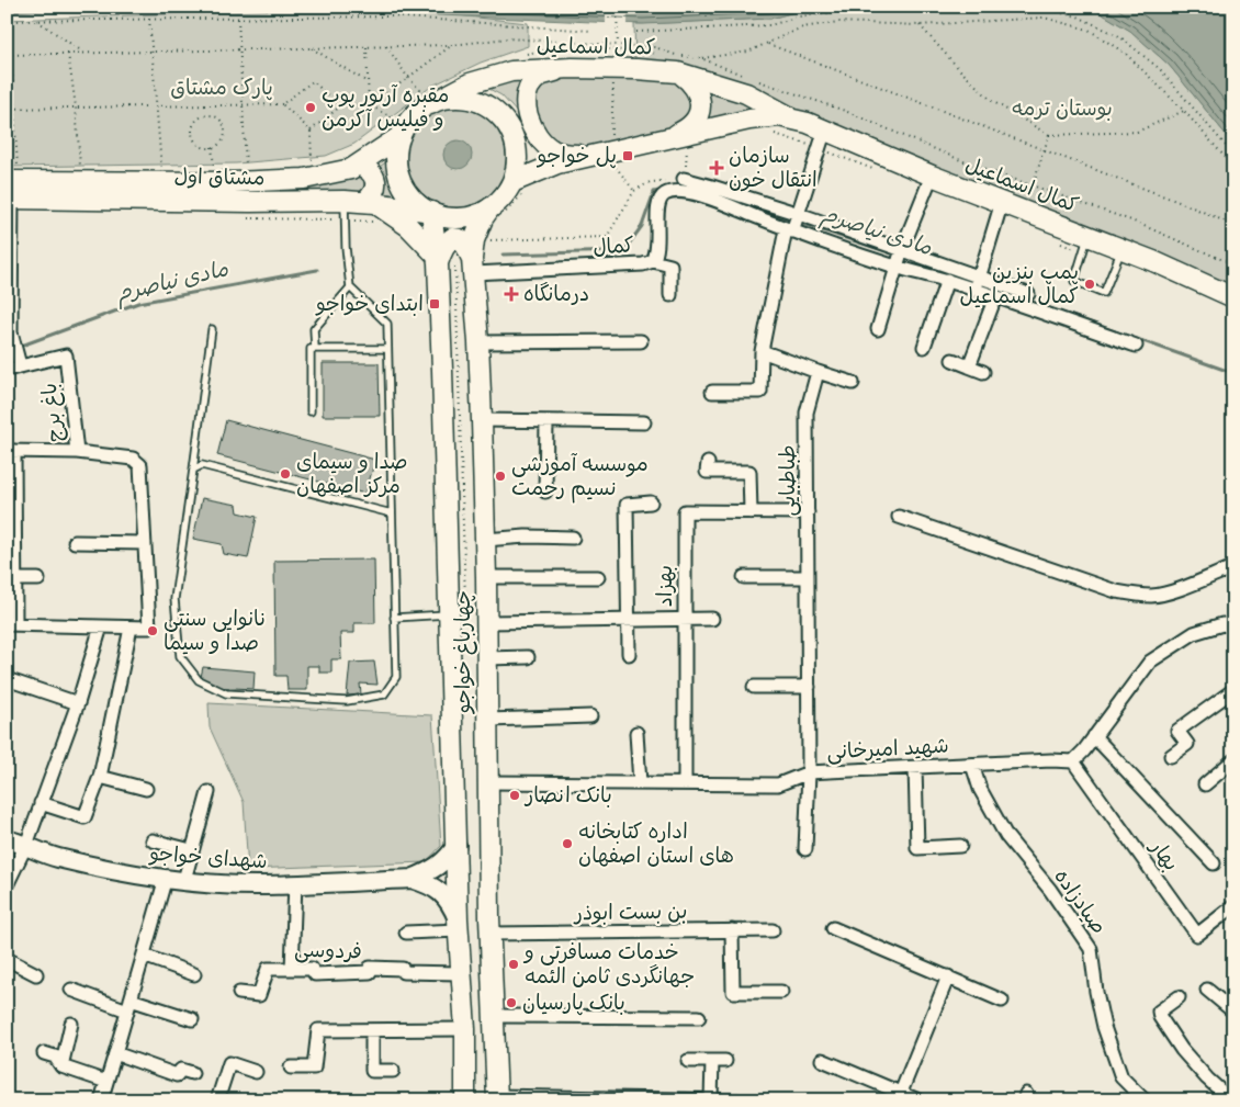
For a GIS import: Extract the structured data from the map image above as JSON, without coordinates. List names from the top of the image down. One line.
{"streets":{"main road":["کمال اسماعیل","مشتاق اول","چهارباغ خواجو","شهدای خواجو"],"street":["کمال","باغ برج","طباطبایی","بهزاد","شهید امیرخانی","بهار","صیادزاده","بن بست ابوذر","فردوسی"]},"crossings":[["کمال اسماعیل","مشتاق اول"],["کمال اسماعیل","چهارباغ خواجو"],["مشتاق اول","باغ برج"],["مشتاق اول","چهارباغ خواجو"],["کمال","چهارباغ خواجو"],["طباطبایی","بهزاد"],["طباطبایی","شهید امیرخانی"],["بهزاد","شهید امیرخانی"],["چهارباغ خواجو","شهید امیرخانی"],["چهارباغ خواجو","بن بست ابوذر"],["چهارباغ خواجو","فردوسی"],["شهید امیرخانی","بهار"],["شهید امیرخانی","صیادزاده"]],"water":["مادی نیاصرم"],"parks":["پارک مشتاق","بوستان ترمه"],"places":{"other":["مقبره آرتور پوپ و فیلیس آکرمن","پمپ بنزین کمال اسماعیل","صدا و سیمای مرکز اصفهان","موسسه آموزشی نسیم رحمت","نانوایی سنتی صدا و سیما","بانک انصار","اداره کتابخانه های استان اصفهان","خدمات مسافرتی و جهانگردی ثامن الئمه","بانک پارسیان"],"transit":["پل خواجو","ابتدای خواجو"],"health":["سازمان انتقال خون","درمانگاه"]}}
